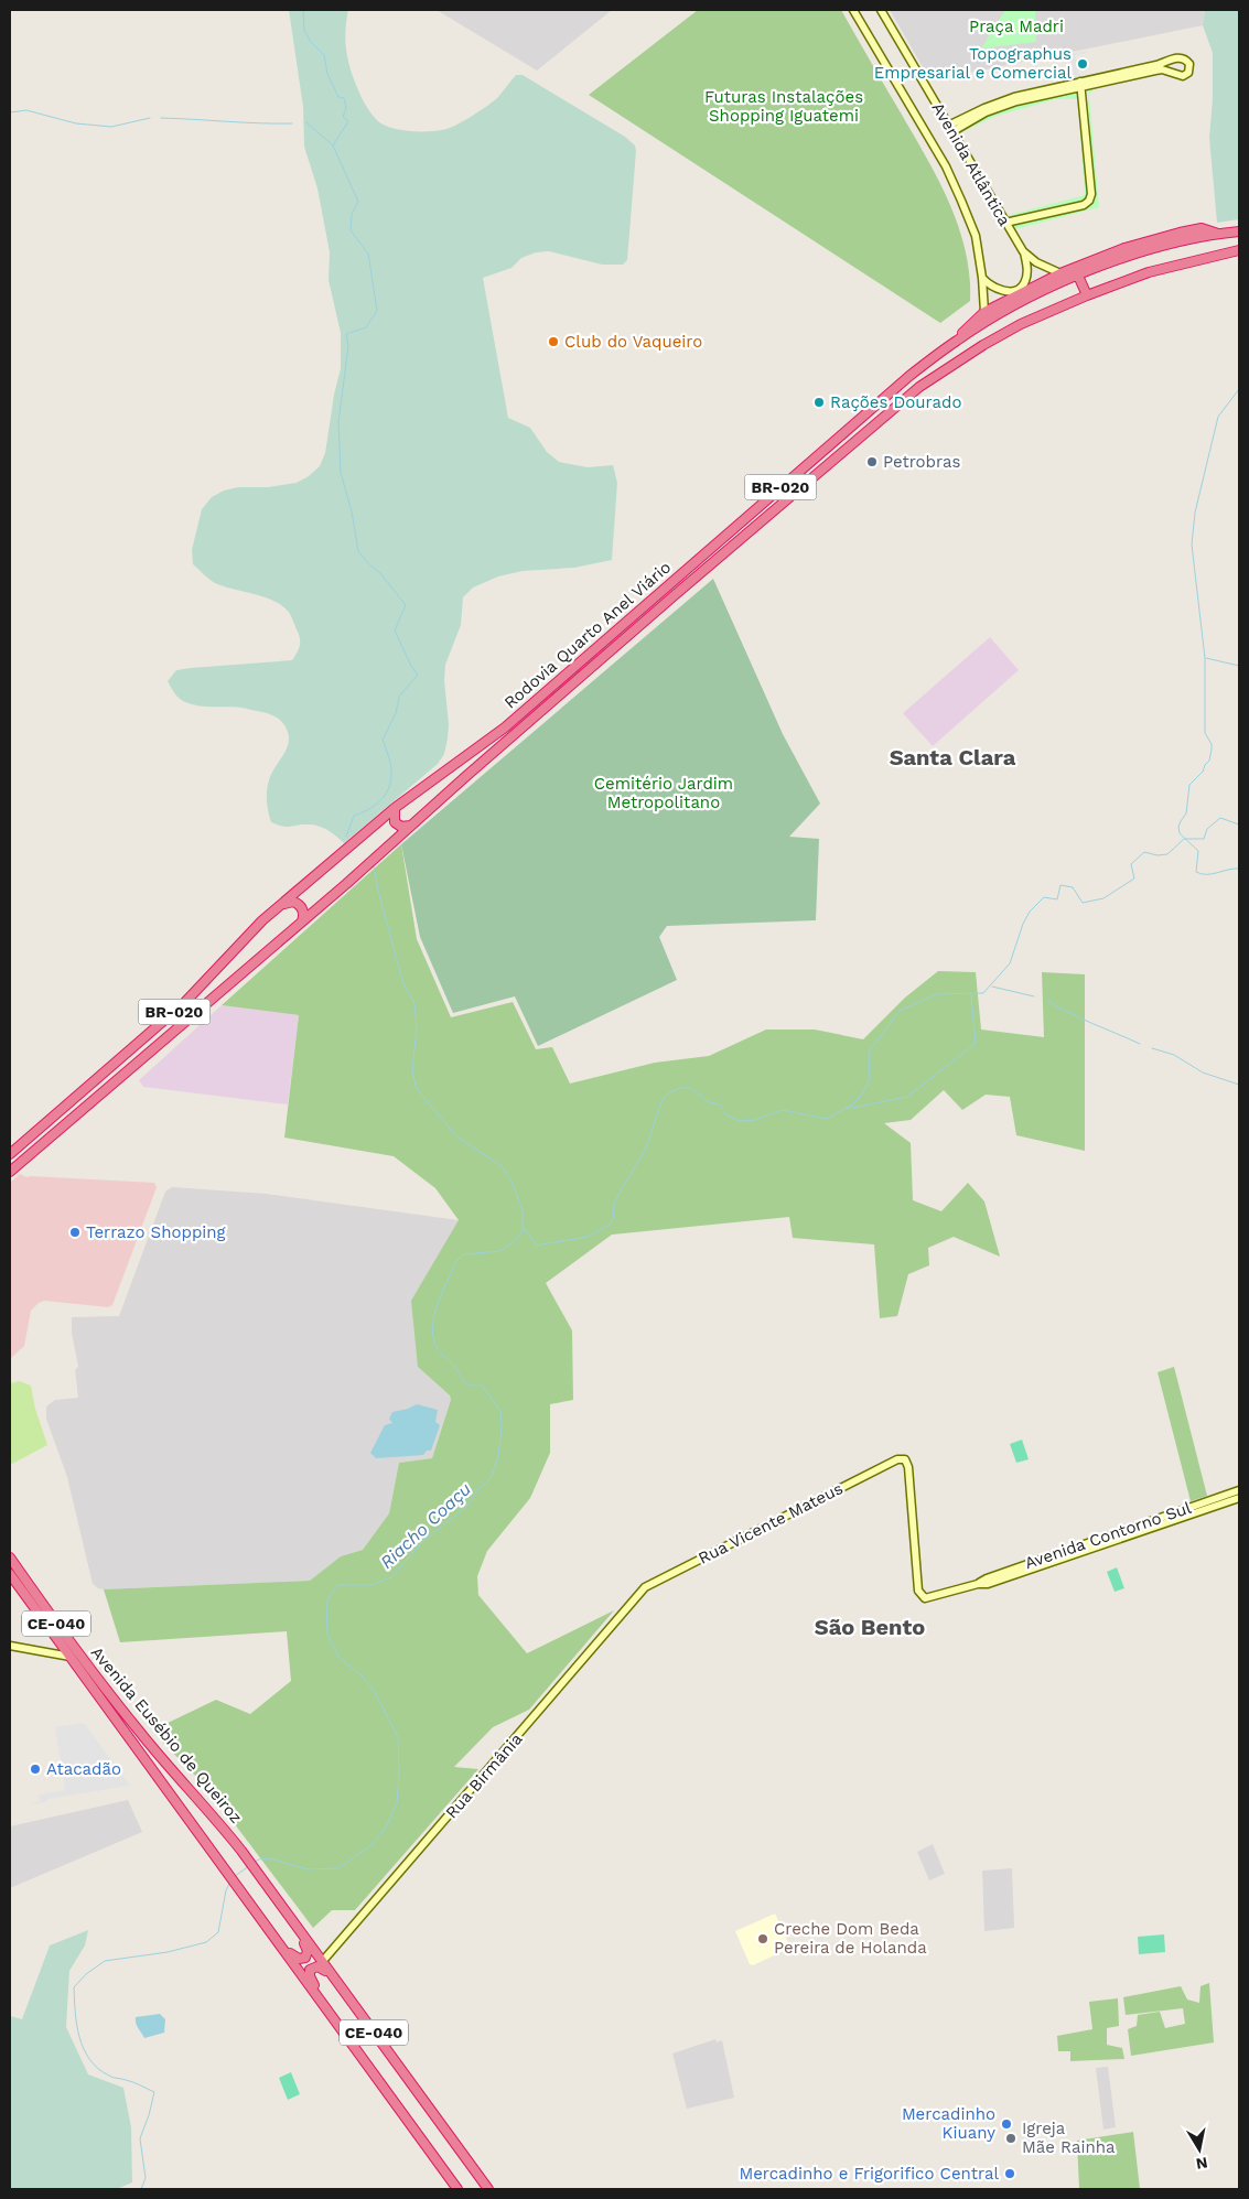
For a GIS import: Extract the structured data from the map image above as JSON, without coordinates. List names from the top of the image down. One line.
{"streets":{"highway":["BR-020","Rodovia Quarto Anel Viário","CE-040","Avenida Eusébio de Queiroz"],"street":["Avenida Atlântica","Rua Vicente Mateus","Avenida Contorno Sul","Rua Birmânia"]},"crossings":[["Rua Vicente Mateus","Avenida Contorno Sul"],["Rua Vicente Mateus","Rua Birmânia"],["CE-040","Avenida Eusébio de Queiroz"],["CE-040","Rua Birmânia"]],"districts":["Santa Clara","São Bento"],"water":["Riacho Coaçu"],"parks":["Praça Madri","Futuras Instalações Shopping Iguatemi","Cemitério Jardim Metropolitano"],"places":["Topographus Empresarial e Comercial","Club do Vaqueiro","Rações Dourado","Petrobras","Terrazo Shopping","Atacadão","Creche Dom Beda Pereira de Holanda","Mercadinho Kiuany","Igreja Mãe Rainha","Mercadinho e Frigorifico Central"],"north":"bottom"}
